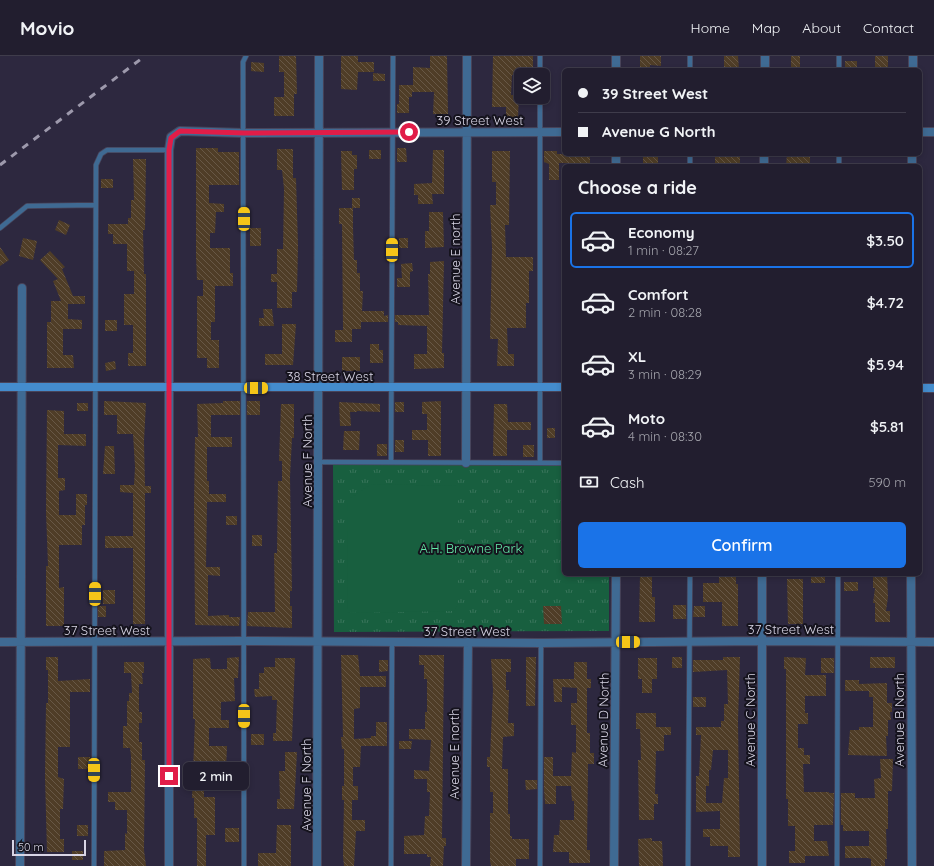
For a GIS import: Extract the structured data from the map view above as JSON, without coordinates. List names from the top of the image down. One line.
{"streets":{"street":["39 Street West","Avenue E north","38 Street West","Avenue F North","37 Street West","Avenue D North","Avenue C North","Avenue B North"]},"crossings":[["39 Street West","Avenue E north"],["39 Street West","Avenue F North"],["Avenue E north","38 Street West"],["Avenue E north","37 Street West"],["38 Street West","Avenue F North"],["Avenue F North","37 Street West"],["37 Street West","Avenue D North"],["37 Street West","Avenue C North"],["37 Street West","Avenue B North"]],"parks":["A.H. Browne Park"],"scale_bar":"50 m","page":{"header":"Movio","nav":["Home","Map","About","Contact"],"banner":["39 Street West","Avenue G North"],"heading":"Choose a ride","list":[{"name":"Economy","note":"1 min · 08:27","value":"$3.50"},{"name":"Comfort","note":"2 min · 08:28","value":"$4.72"},{"name":"XL","note":"3 min · 08:29","value":"$5.94"},{"name":"Moto","note":"4 min · 08:30","value":"$5.81"}],"pay":["Cash","590 m"],"buttons":"Confirm","bubble":"2 min","scale":"50 m"}}
